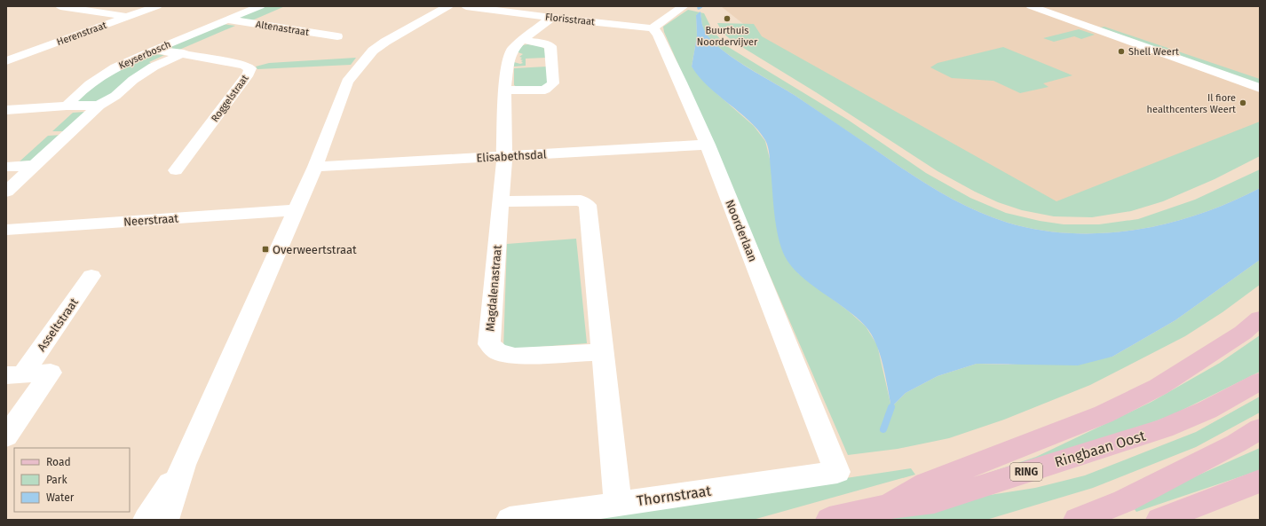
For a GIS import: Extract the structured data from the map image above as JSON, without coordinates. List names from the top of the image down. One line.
{"streets":{"main road":["Ringbaan Oost","RING"],"street":["Florisstraat","Altenastraat","Herenstraat","Keyserbosch","Roggelstraat","Elisabethsdal","Neerstraat","Noorderlaan","Magdalenastraat","Asseltstraat","Thornstraat"]},"crossings":[["Florisstraat","Noorderlaan"],["Florisstraat","Magdalenastraat"],["Altenastraat","Keyserbosch"],["Keyserbosch","Roggelstraat"],["Elisabethsdal","Noorderlaan"],["Elisabethsdal","Magdalenastraat"],["Noorderlaan","Thornstraat"]],"places":{"other":["Buurthuis Noordervijver","Shell Weert","Il fiore healthcenters Weert"],"transit":["Overweertstraat"]},"legend":["Road","Park","Water"]}
